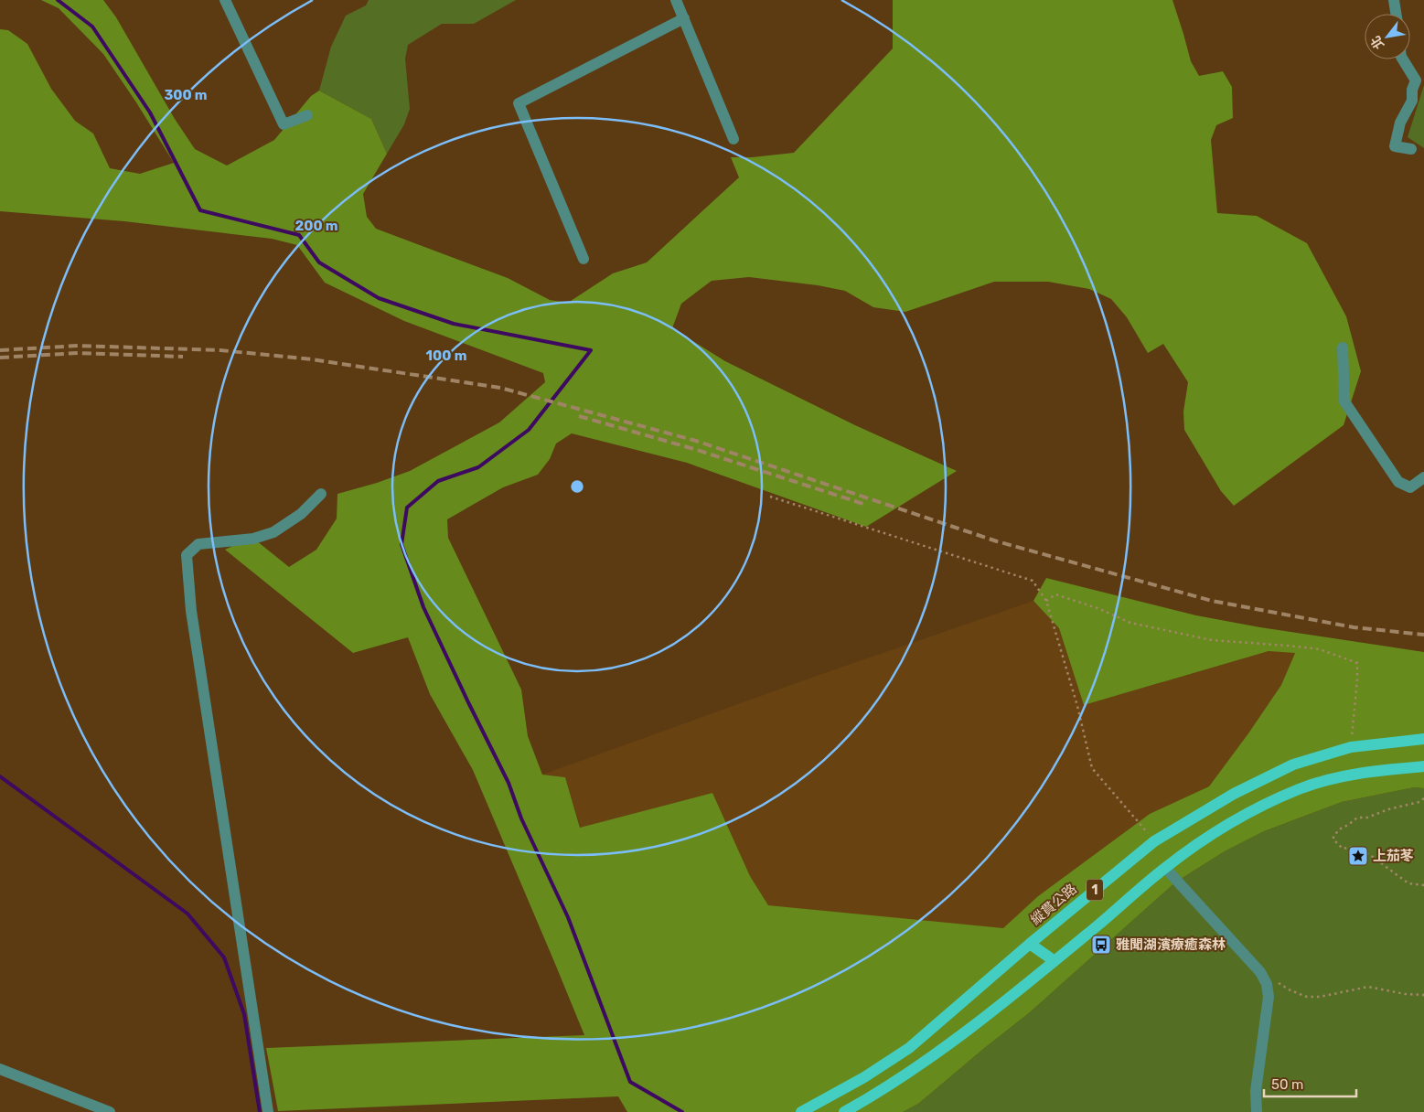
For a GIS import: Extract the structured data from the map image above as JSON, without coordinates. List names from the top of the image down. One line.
{"streets":{"main road":["1","縱貫公路"]},"places":{"place":["上茄苳"],"bus stop":["雅聞湖濱療癒森林"]},"scale_bar":"50 m","north":"bottom left","rings":["300 m","200 m","100 m"]}
